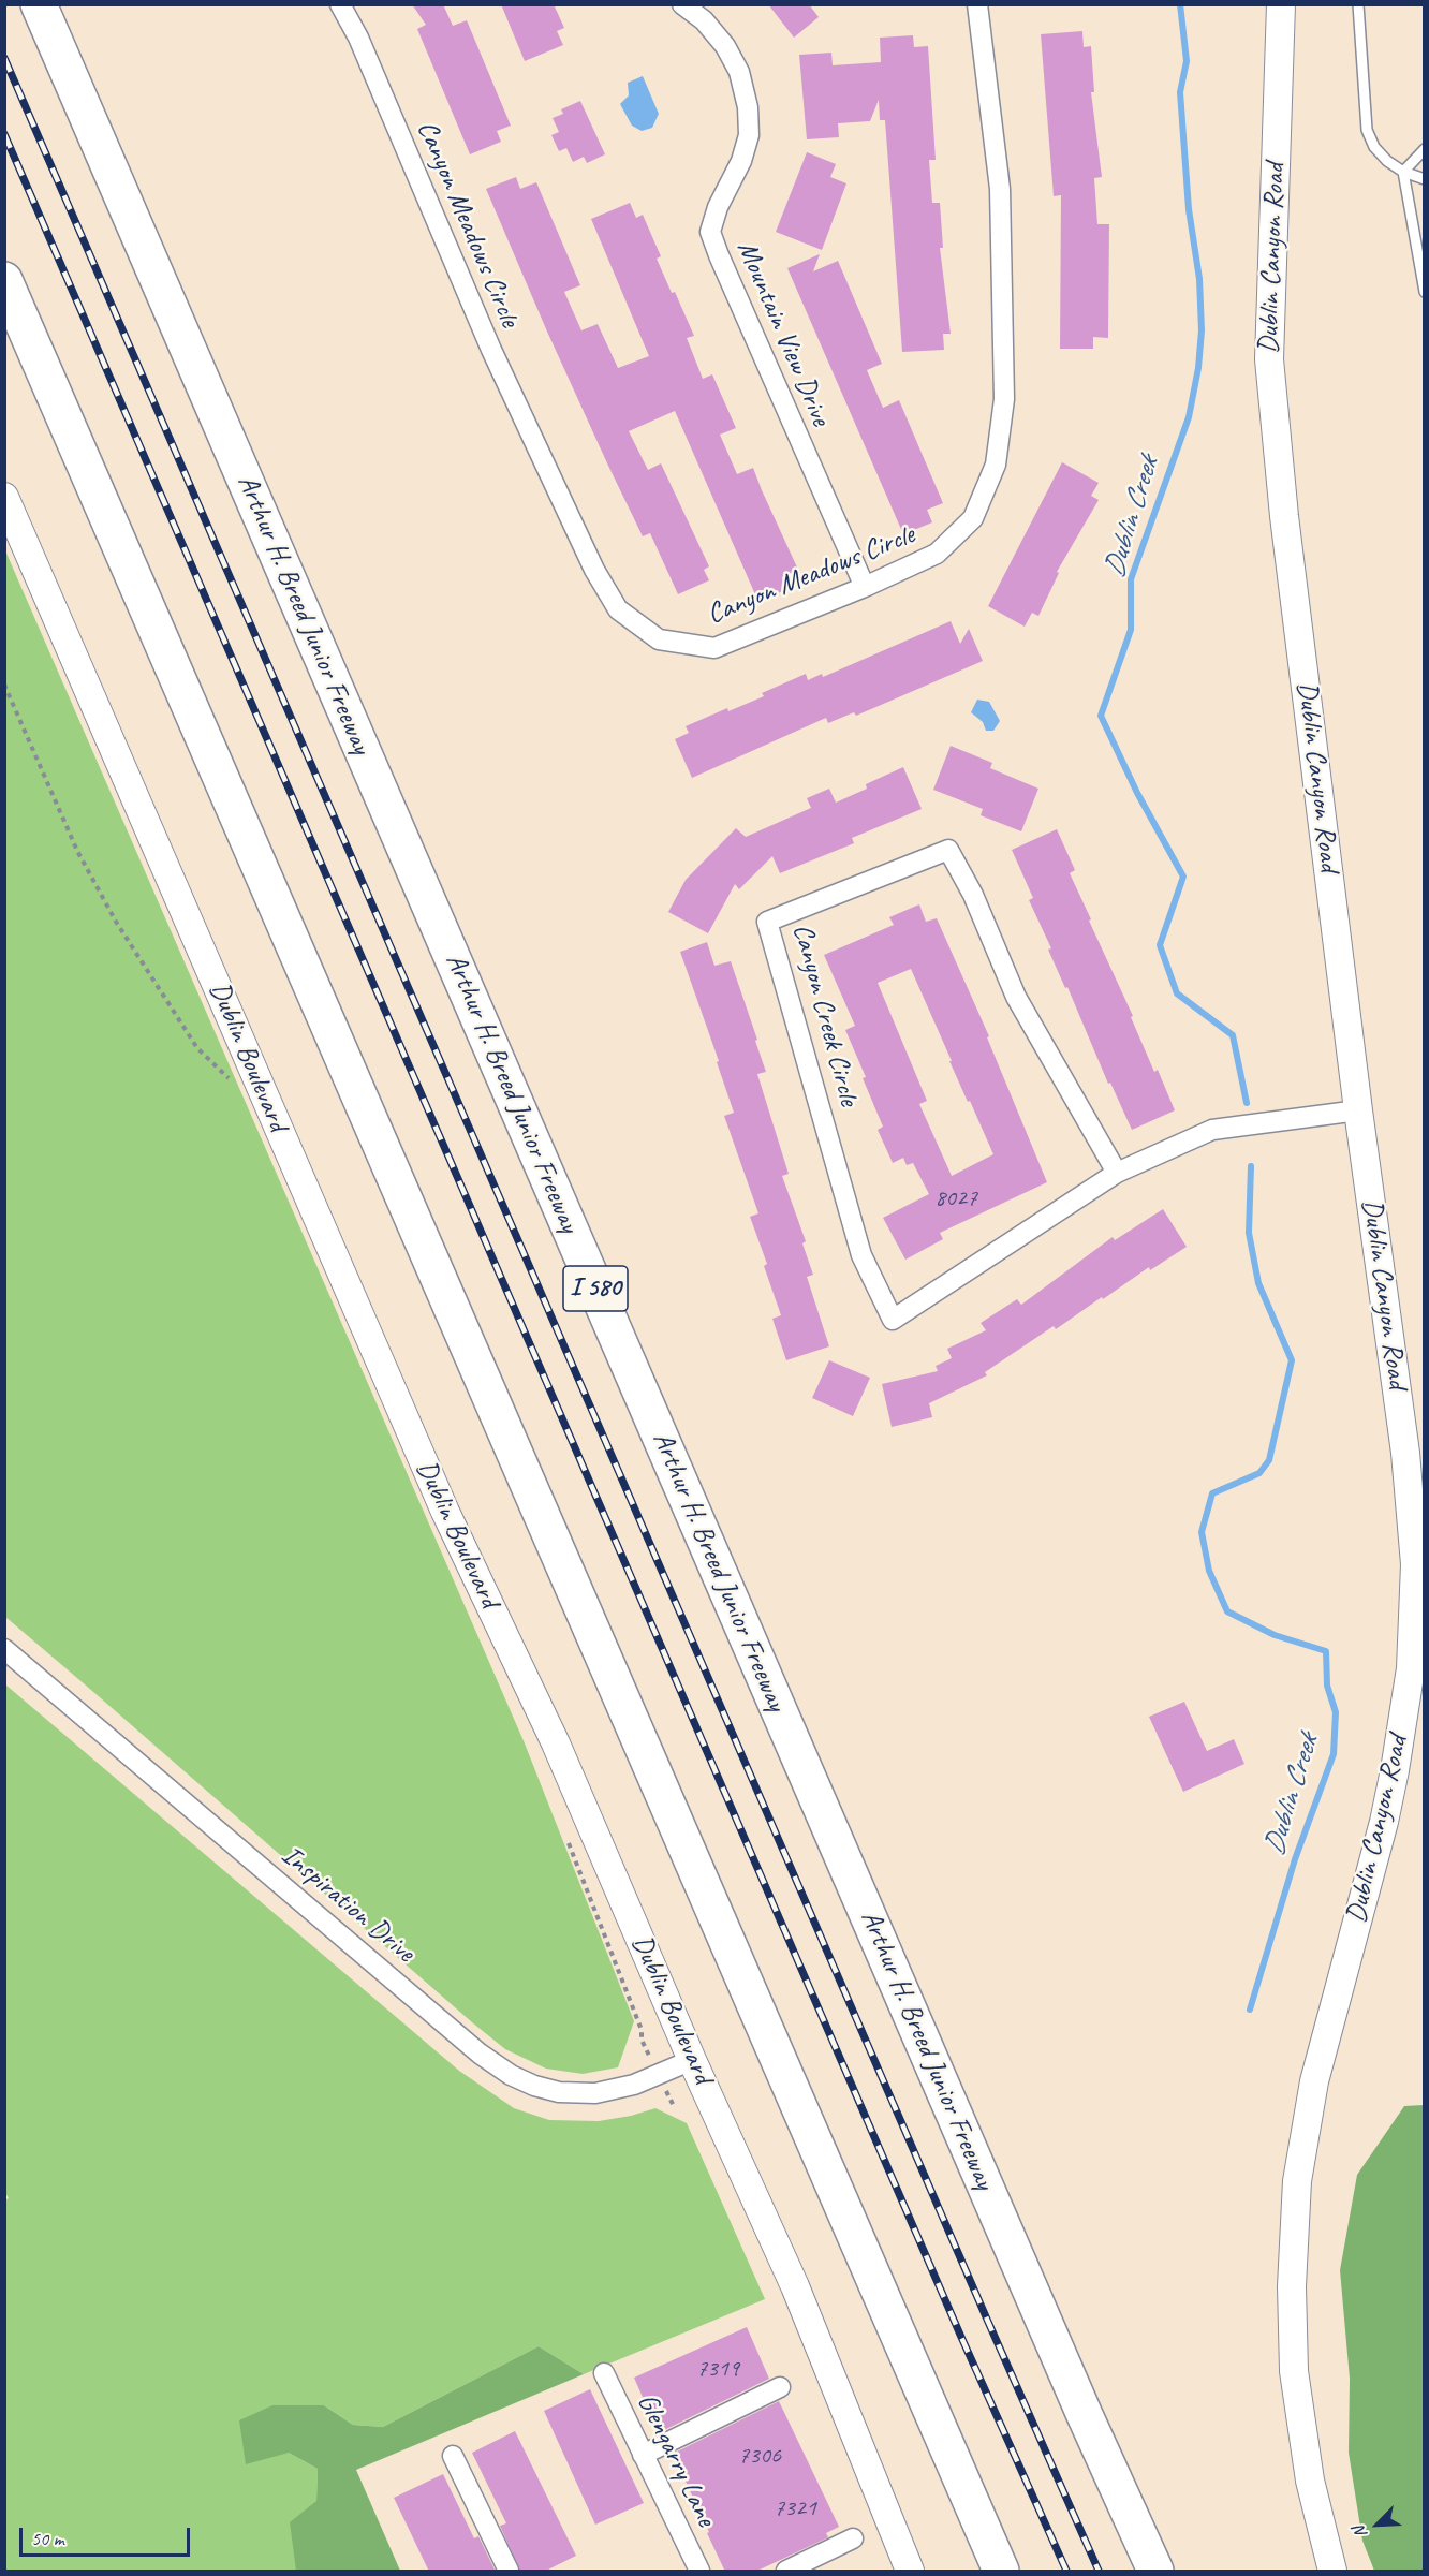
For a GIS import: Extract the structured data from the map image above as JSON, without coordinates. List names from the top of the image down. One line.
{"streets":{"highway":["Arthur H. Breed Junior Freeway","I 580"],"main road":["Dublin Canyon Road","Dublin Boulevard"],"street":["Canyon Meadows Circle","Mountain View Drive","Canyon Creek Circle","Inspiration Drive","Glengarry Lane"]},"crossings":[["Canyon Meadows Circle","Mountain View Drive"],["Dublin Canyon Road","Canyon Creek Circle"],["Dublin Boulevard","Inspiration Drive"]],"water":["Dublin Creek"],"house_numbers":["8027","7319","7306","7321"],"scale_bar":"50 m","north":"bottom left"}
